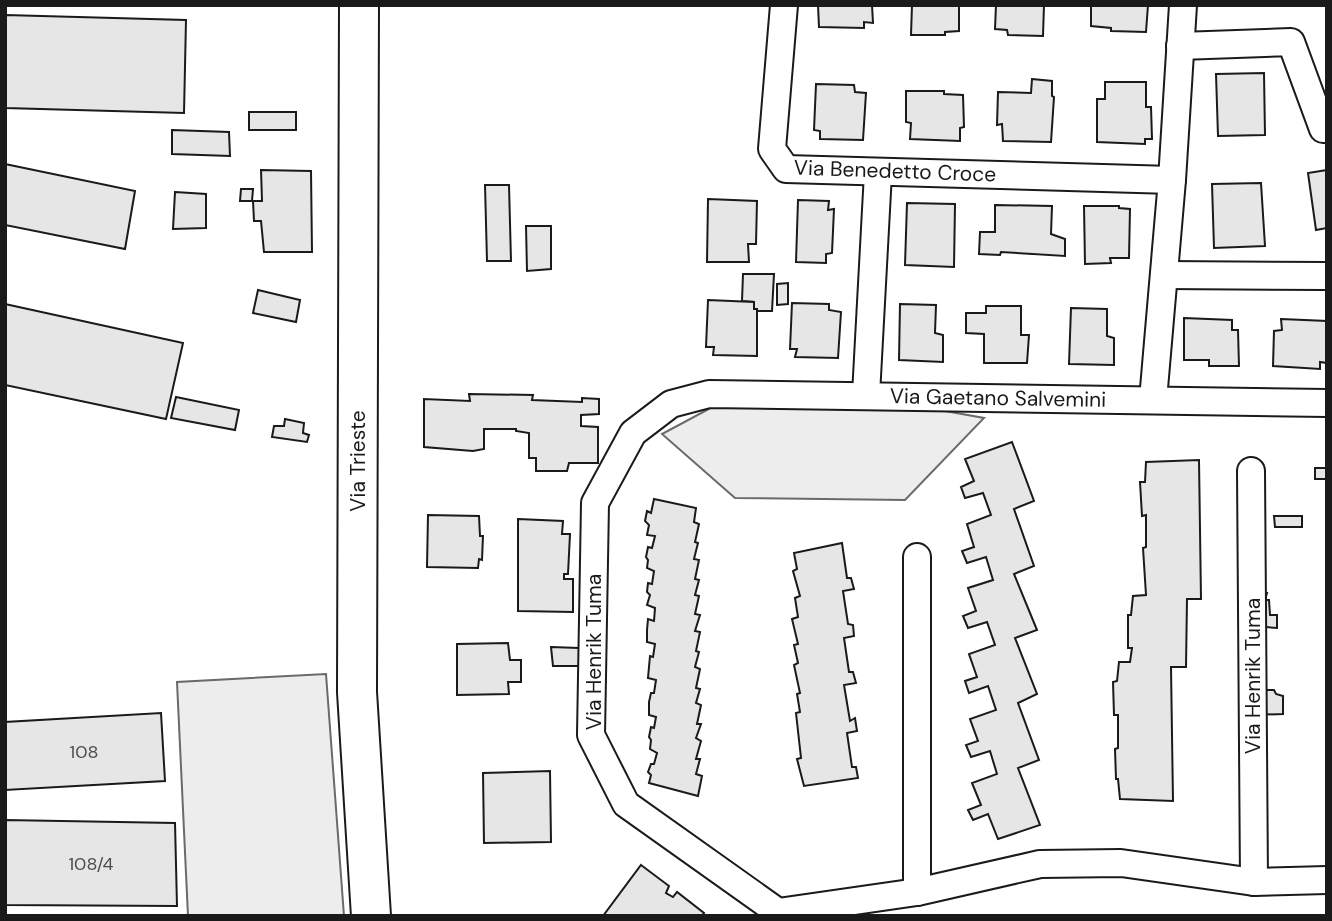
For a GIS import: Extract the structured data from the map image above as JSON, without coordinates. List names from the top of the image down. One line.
{"streets":{"main road":["Via Trieste"],"street":["Via Benedetto Croce","Via Gaetano Salvemini","Via Henrik Tuma"]},"crossings":[["Via Gaetano Salvemini","Via Henrik Tuma"]],"house_numbers":["108","108/4"]}
